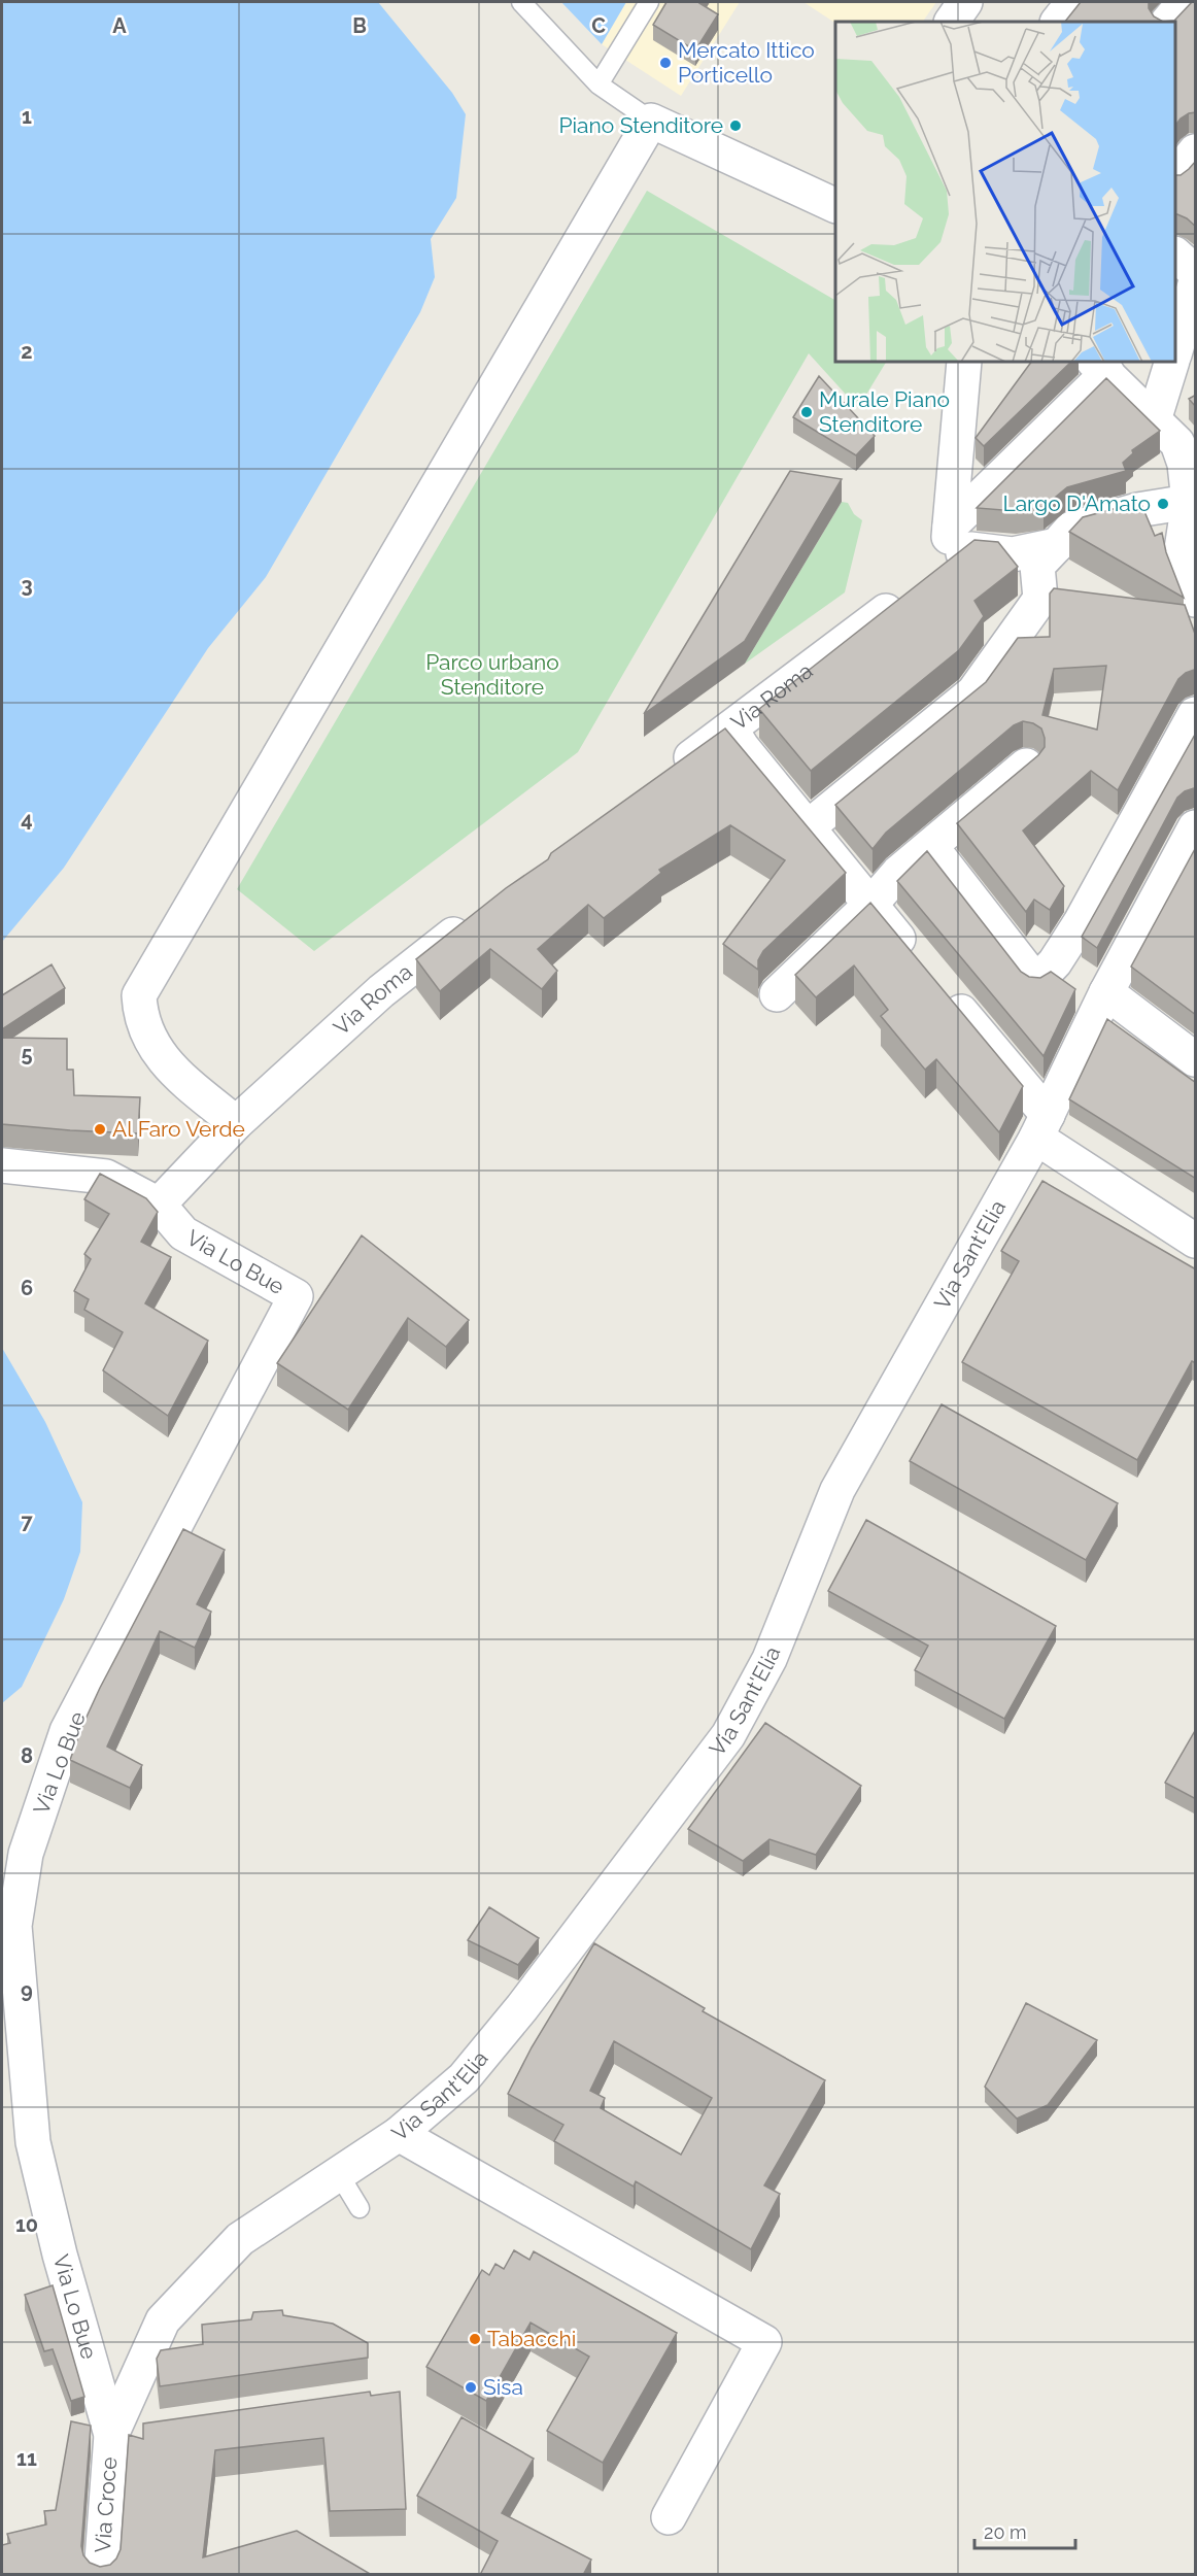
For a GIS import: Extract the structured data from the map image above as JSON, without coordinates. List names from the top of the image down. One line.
{"streets":{"street":["Via Roma","Via Sant'Elia","Via Lo Bue","Via Croce"]},"crossings":[["Via Roma","Via Lo Bue"],["Via Sant'Elia","Via Lo Bue"],["Via Sant'Elia","Via Croce"],["Via Lo Bue","Via Croce"]],"parks":["Parco urbano Stenditore"],"places":["Mercato Ittico Porticello","Piano Stenditore","Murale Piano Stenditore","Largo D'Amato","Al Faro Verde","Tabacchi","Sisa"],"scale_bar":"20 m","grid":{"columns":["A","B","C"],"rows":["1","2","3","4","5","6","7","8","9","10","11"]}}
